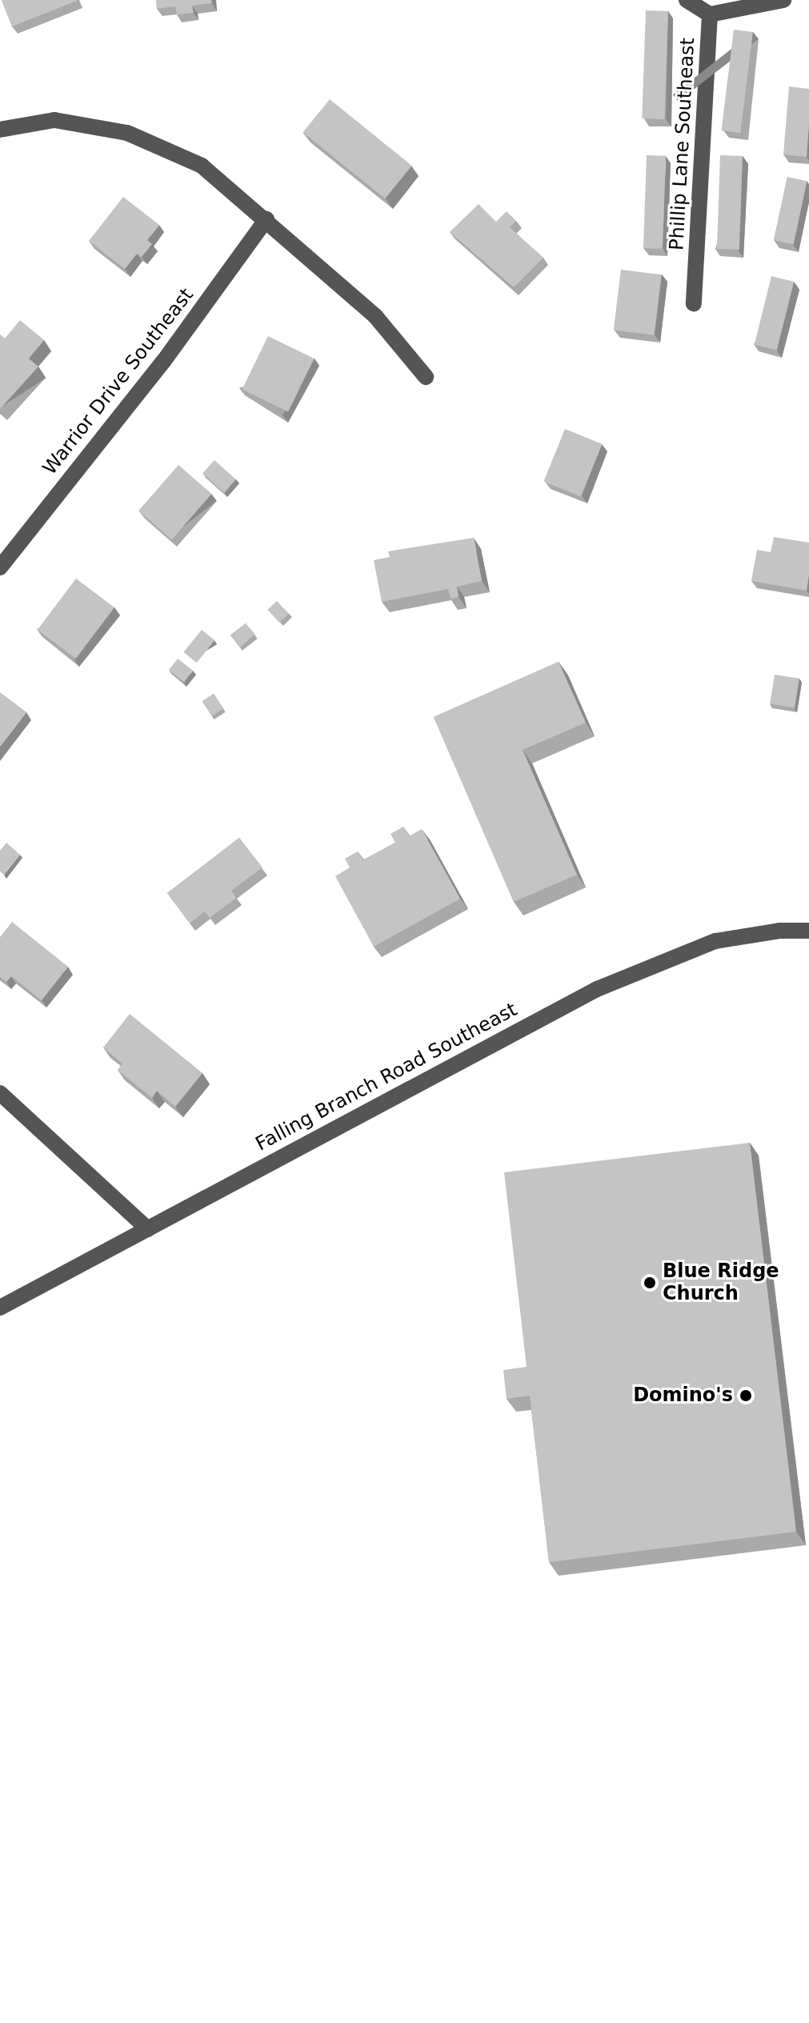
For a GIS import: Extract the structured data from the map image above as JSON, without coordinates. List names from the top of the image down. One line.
{"streets":{"street":["Phillip Lane Southeast","Warrior Drive Southeast","Falling Branch Road Southeast"]},"places":["Blue Ridge Church","Domino's"]}
